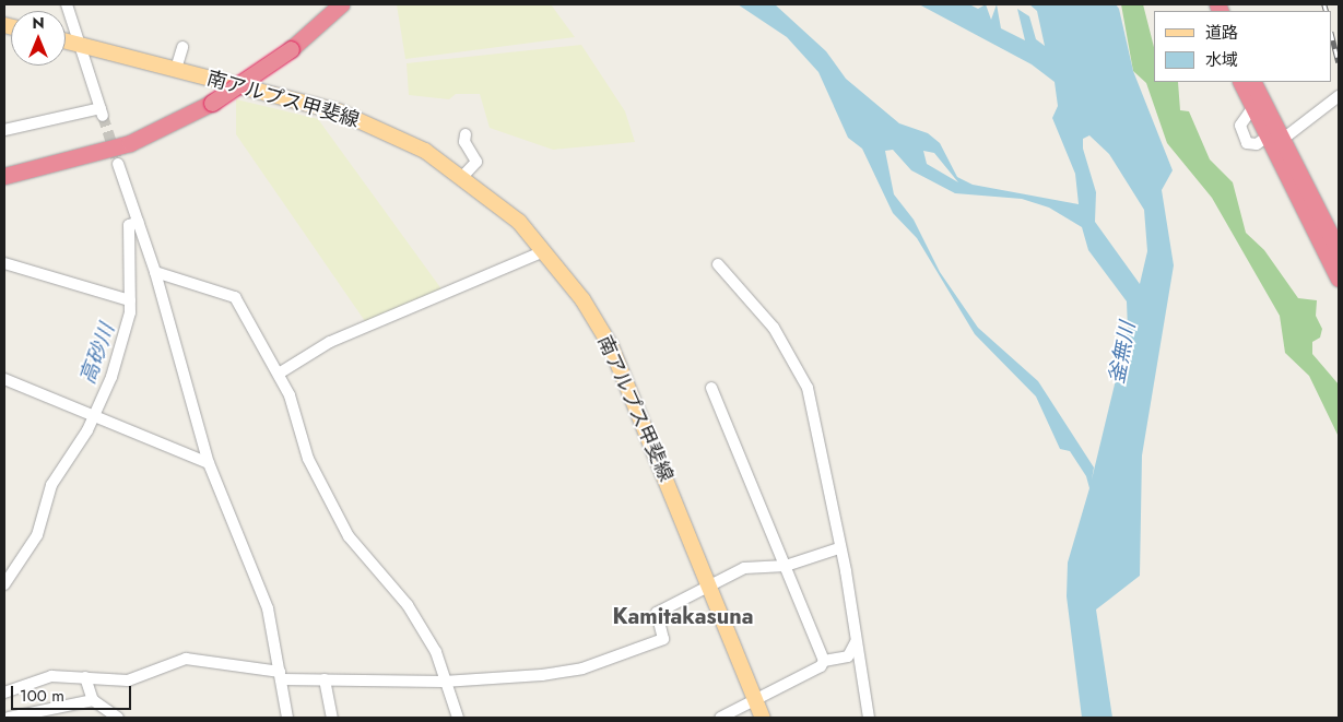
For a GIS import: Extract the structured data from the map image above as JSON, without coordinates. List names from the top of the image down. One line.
{"streets":{"main road":["南アルプス甲斐線"]},"districts":["Kamitakasuna"],"water":["釜無川","高砂川"],"legend":["道路","水域"],"scale_bar":"100 m","north":"top"}
